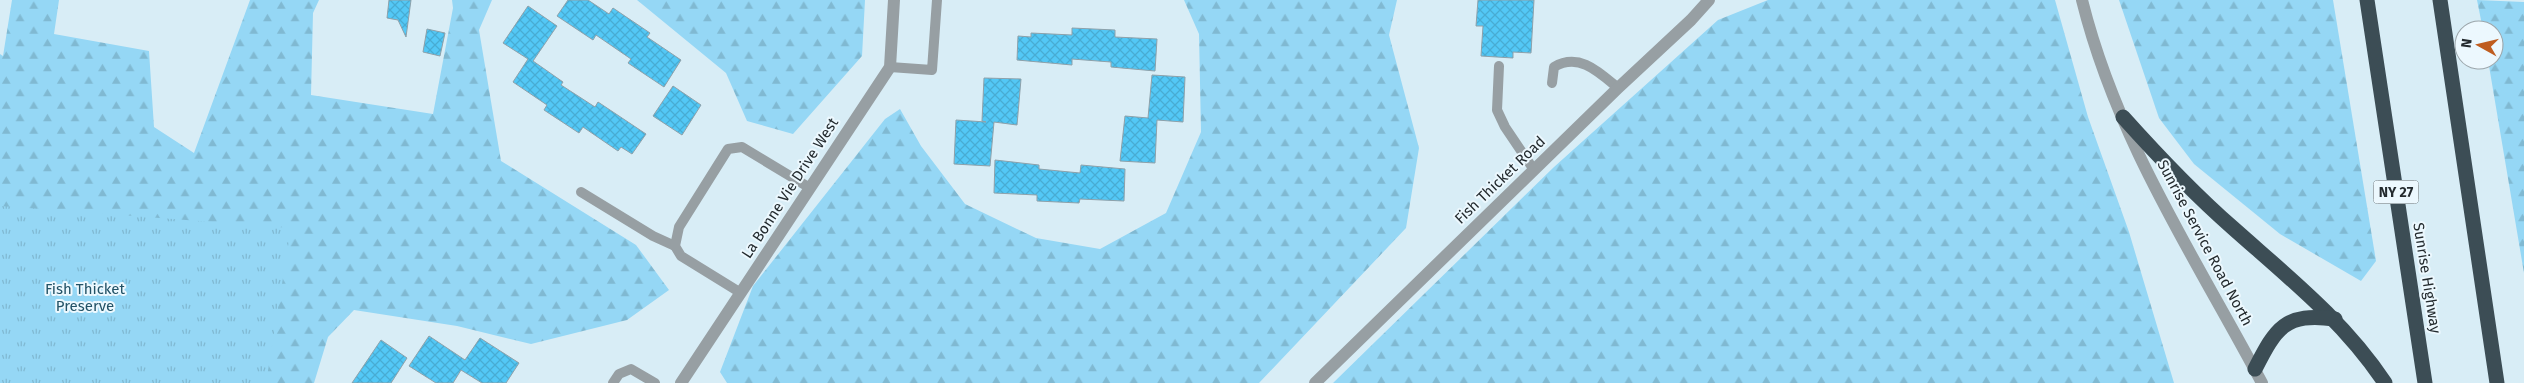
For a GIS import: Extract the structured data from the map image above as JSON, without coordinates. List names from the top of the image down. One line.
{"streets":{"highway":["NY 27","Sunrise Highway"],"street":["Fish Thicket Road","La Bonne Vie Drive West","Sunrise Service Road North"]},"parks":["Fish Thicket Preserve"],"north":"left"}
